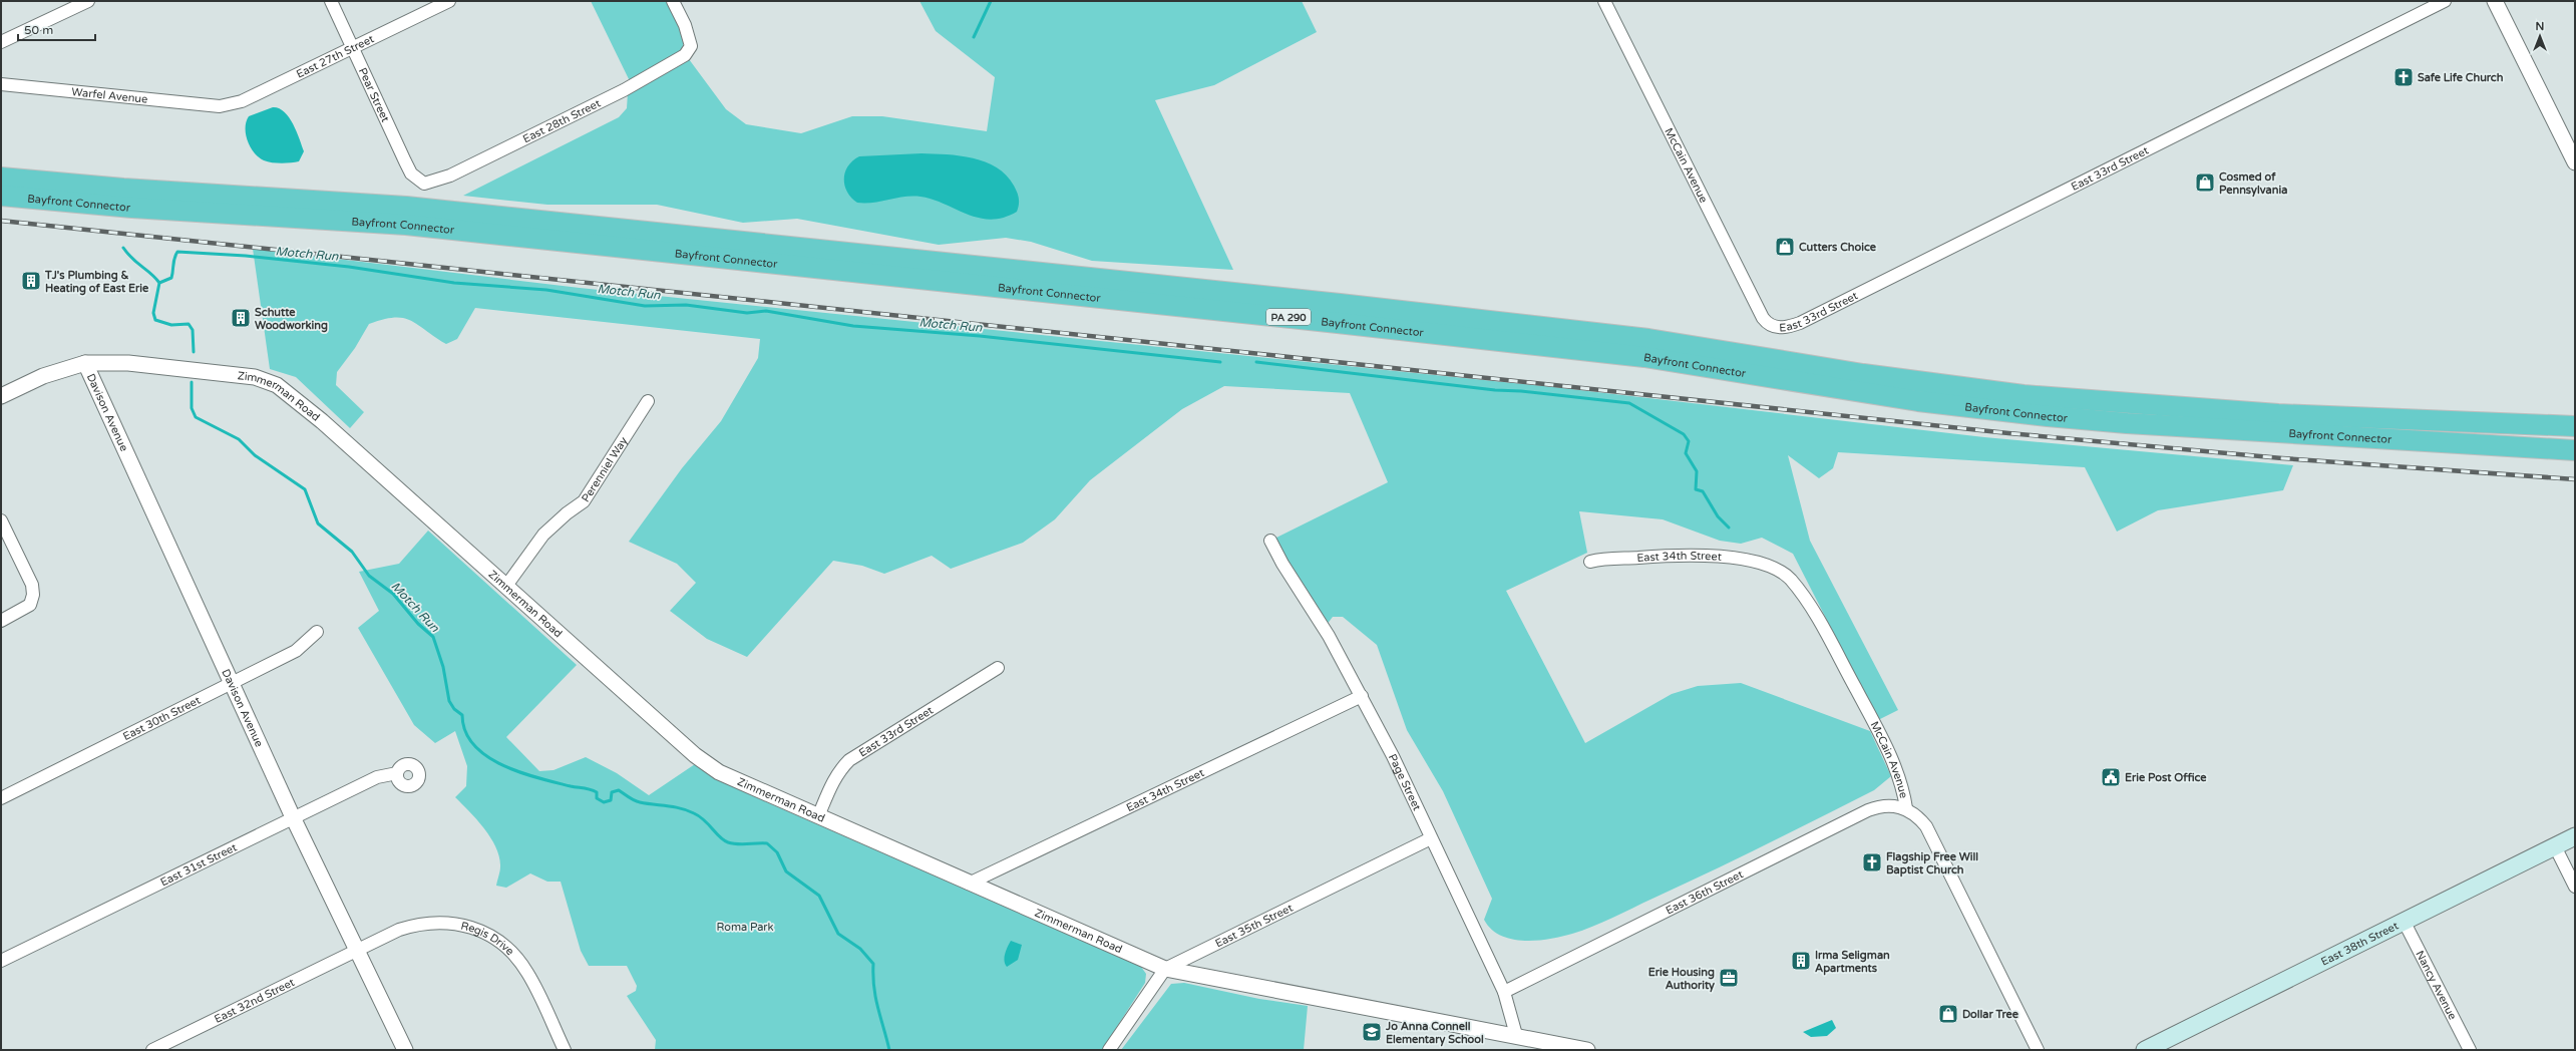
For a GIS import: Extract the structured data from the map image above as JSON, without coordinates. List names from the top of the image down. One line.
{"streets":{"highway":["Bayfront Connector","PA 290"],"main road":["East 38th Street"],"street":["East 27th Street","Pear Street","Warfel Avenue","East 28th Street","McCain Avenue","East 33rd Street","Zimmerman Road","Davison Avenue","Perenniel Way","East 34th Street","East 30th Street","Page Street","East 31st Street","East 36th Street","East 35th Street","Regis Drive","Nancy Avenue","East 32nd Street"]},"crossings":[["East 27th Street","Pear Street"],["East 27th Street","Warfel Avenue"],["Pear Street","East 28th Street"],["McCain Avenue","East 33rd Street"],["McCain Avenue","East 34th Street"],["McCain Avenue","East 36th Street"],["East 33rd Street","Zimmerman Road"],["Zimmerman Road","Davison Avenue"],["Zimmerman Road","Perenniel Way"],["Zimmerman Road","East 34th Street"],["Zimmerman Road","Page Street"],["Zimmerman Road","East 35th Street"],["Davison Avenue","East 30th Street"],["Davison Avenue","East 31st Street"],["Davison Avenue","Regis Drive"],["Davison Avenue","East 32nd Street"],["East 34th Street","Page Street"],["Page Street","East 36th Street"],["Page Street","East 35th Street"],["Regis Drive","East 32nd Street"],["East 38th Street","Nancy Avenue"]],"water":["Motch Run"],"parks":["Roma Park"],"places":{"church":["Safe Life Church","Flagship Free Will Baptist Church"],"shop":["Cosmed of Pennsylvania","Cutters Choice","Dollar Tree"],"building":["TJ's Plumbing & Heating of East Erie","Schutte Woodworking","Irma Seligman Apartments"],"public building":["Erie Post Office"],"office":["Erie Housing Authority"],"school or university":["Jo Anna Connell Elementary School"]},"scale_bar":"50 m","north":"top"}
